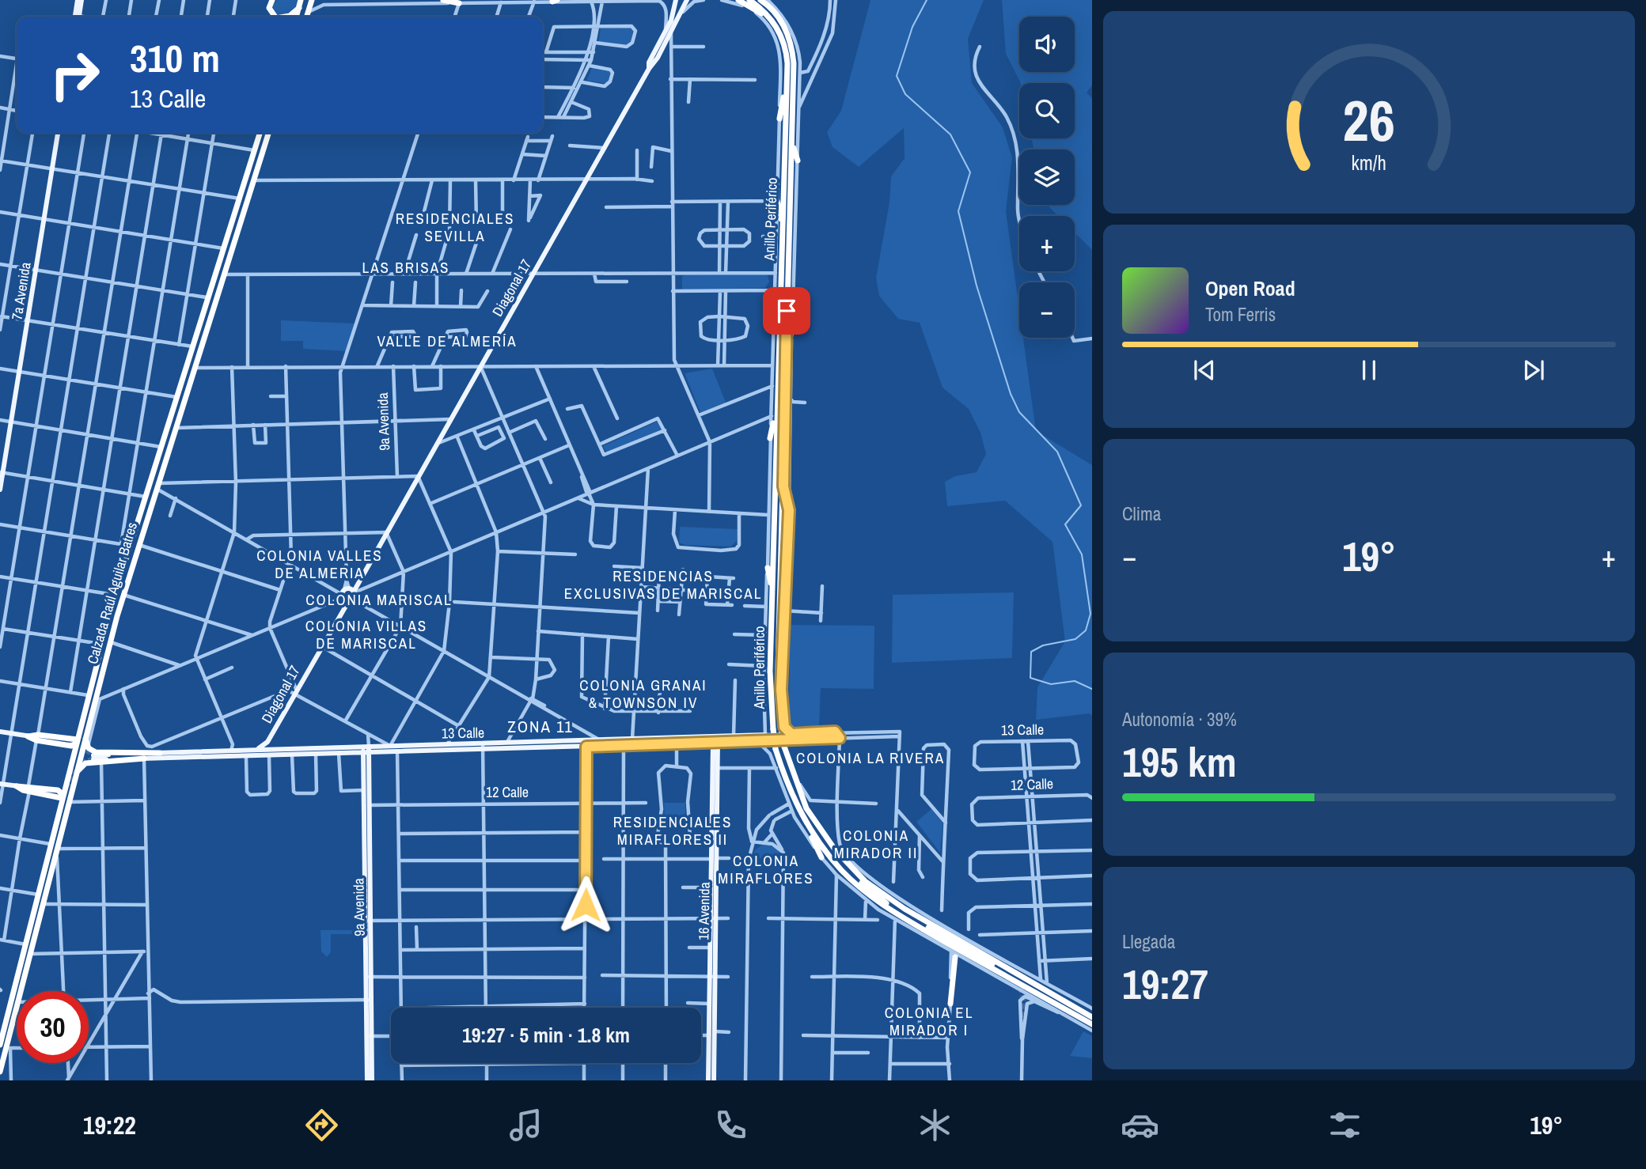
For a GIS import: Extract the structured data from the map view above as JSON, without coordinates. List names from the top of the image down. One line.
{"streets":{"highway":["Anillo Periférico","Calzada Raúl Aguilar Batres"],"main road":["Diagonal 17","7a Avenida","9a Avenida","13 Calle","16 Avenida"],"street":["12 Calle"]},"crossings":[["Diagonal 17","13 Calle"],["9a Avenida","13 Calle"],["9a Avenida","12 Calle"],["13 Calle","16 Avenida"]],"districts":["RESIDENCIALES SEVILLA","LAS BRISAS","VALLE DE ALMERÍA","COLONIA VALLES DE ALMERIA","RESIDENCIAS EXCLUSIVAS DE MARISCAL","COLONIA MARISCAL","COLONIA VILLAS DE MARISCAL","COLONIA GRANAI & TOWNSON IV","ZONA 11","COLONIA LA RIVERA","RESIDENCIALES MIRAFLORES II","COLONIA MIRADOR II","COLONIA MIRAFLORES","COLONIA EL MIRADOR I"],"page":{"map_buttons":["+","−"],"turn":["310 m","13 Calle"],"song":["Open Road","Tom Ferris"],"tile":["Clima",["Autonomía · 39%","195 km"],["Llegada","19:27"]],"heat":["−","19°","+"],"limit":"30","trip":"19:27 · 5 min · 1.8 km","tabs":["19:22","19°"],"gauge":["26","km/h"]}}
